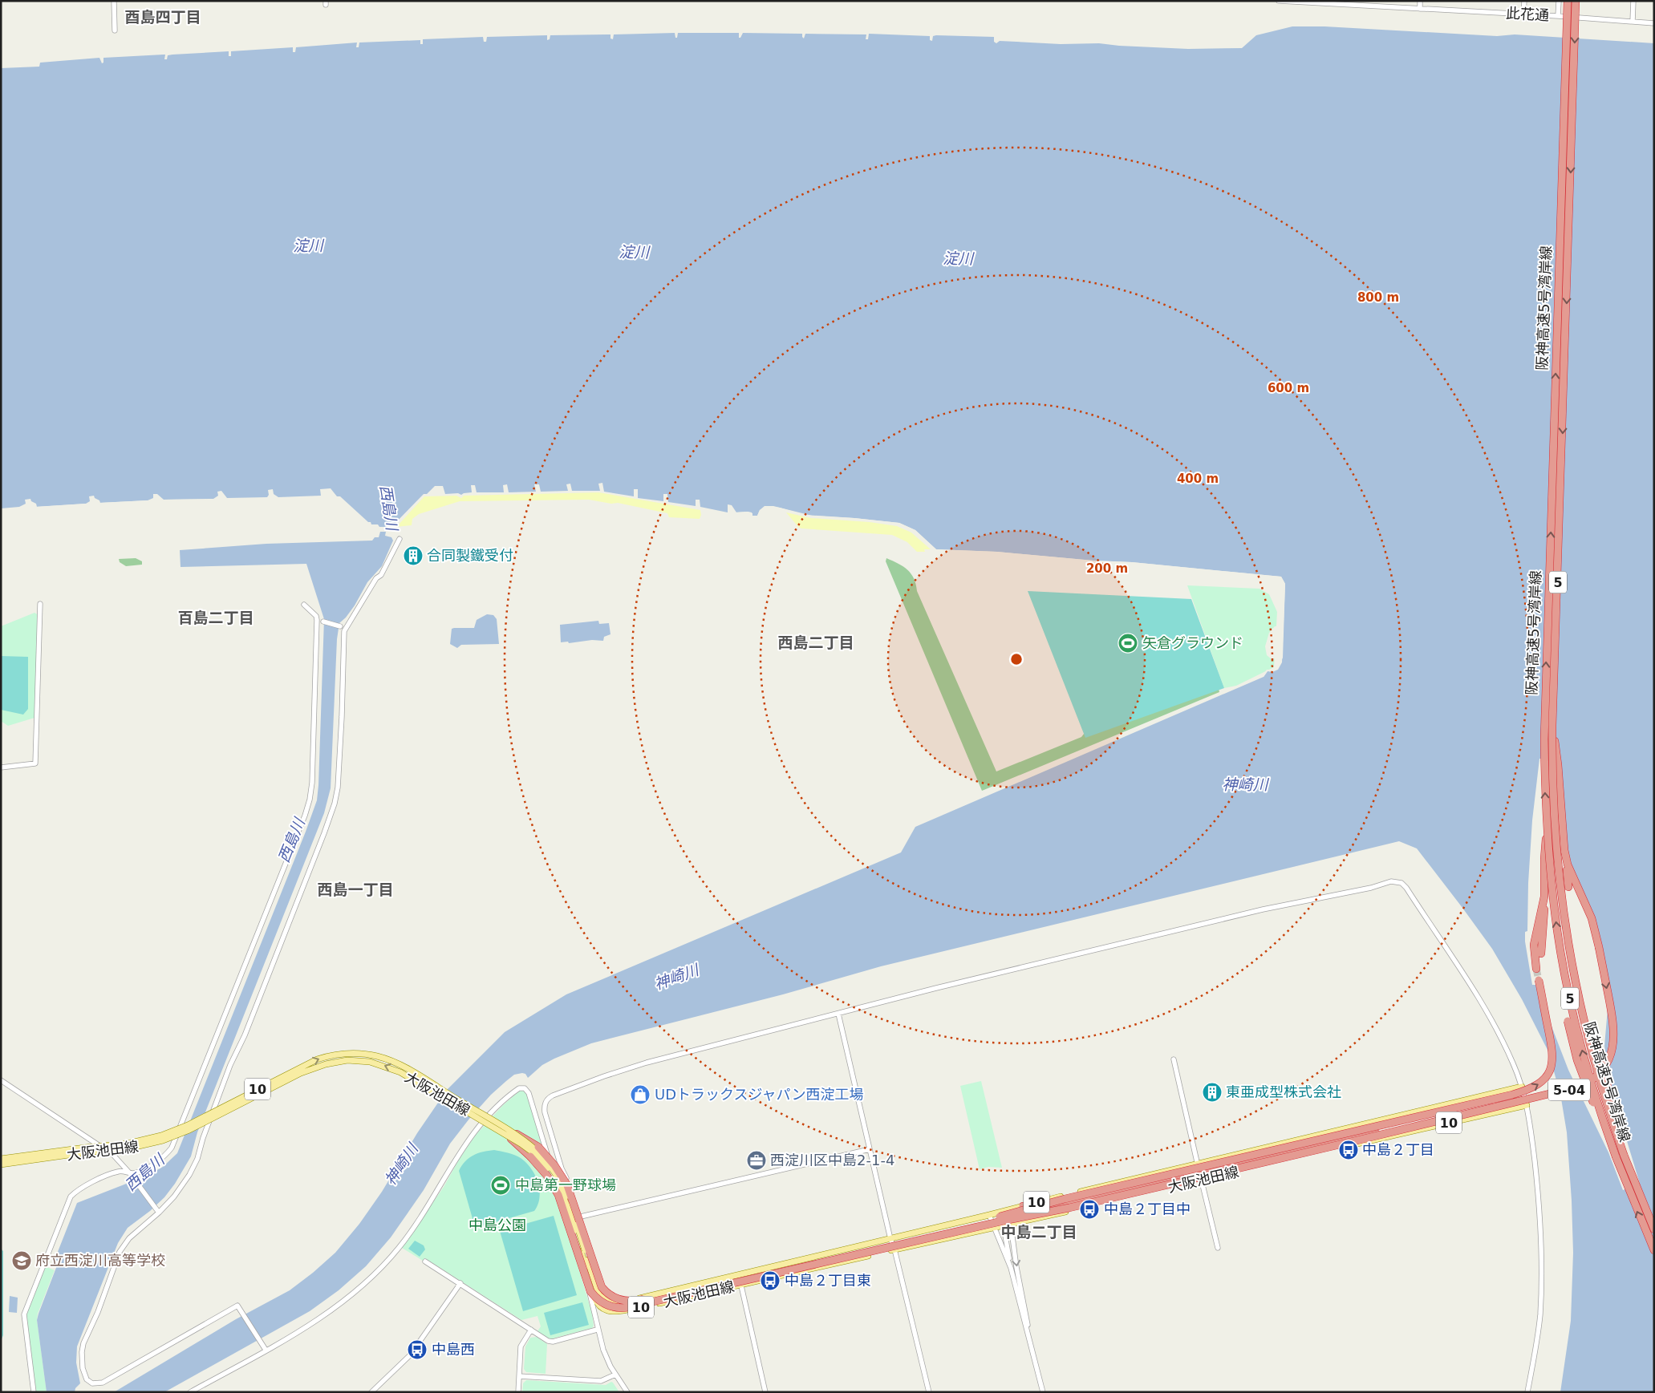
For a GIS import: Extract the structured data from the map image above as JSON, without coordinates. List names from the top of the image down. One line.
{"streets":{"highway":["阪神高速5号湾岸線","5","5-04"],"main road":["10","大阪池田線"],"street":["此花通"]},"crossings":[["阪神高速5号湾岸線","5-04"]],"districts":["酉島四丁目","百島二丁目","西島二丁目","西島一丁目","中島二丁目"],"water":["淀川","西島川","神崎川"],"parks":["中島公園"],"places":{"building":["合同製鐵受付","東亜成型株式会社"],"sports":["矢倉グラウンド","中島第一野球場"],"shop":["UDトラックスジャパン西淀工場"],"bus stop":["中島２丁目","中島２丁目中","中島２丁目東","中島西"],"office":["西淀川区中島2-1-4"],"school or university":["府立西淀川高等学校"]},"rings":["800 m","600 m","400 m","200 m"]}
